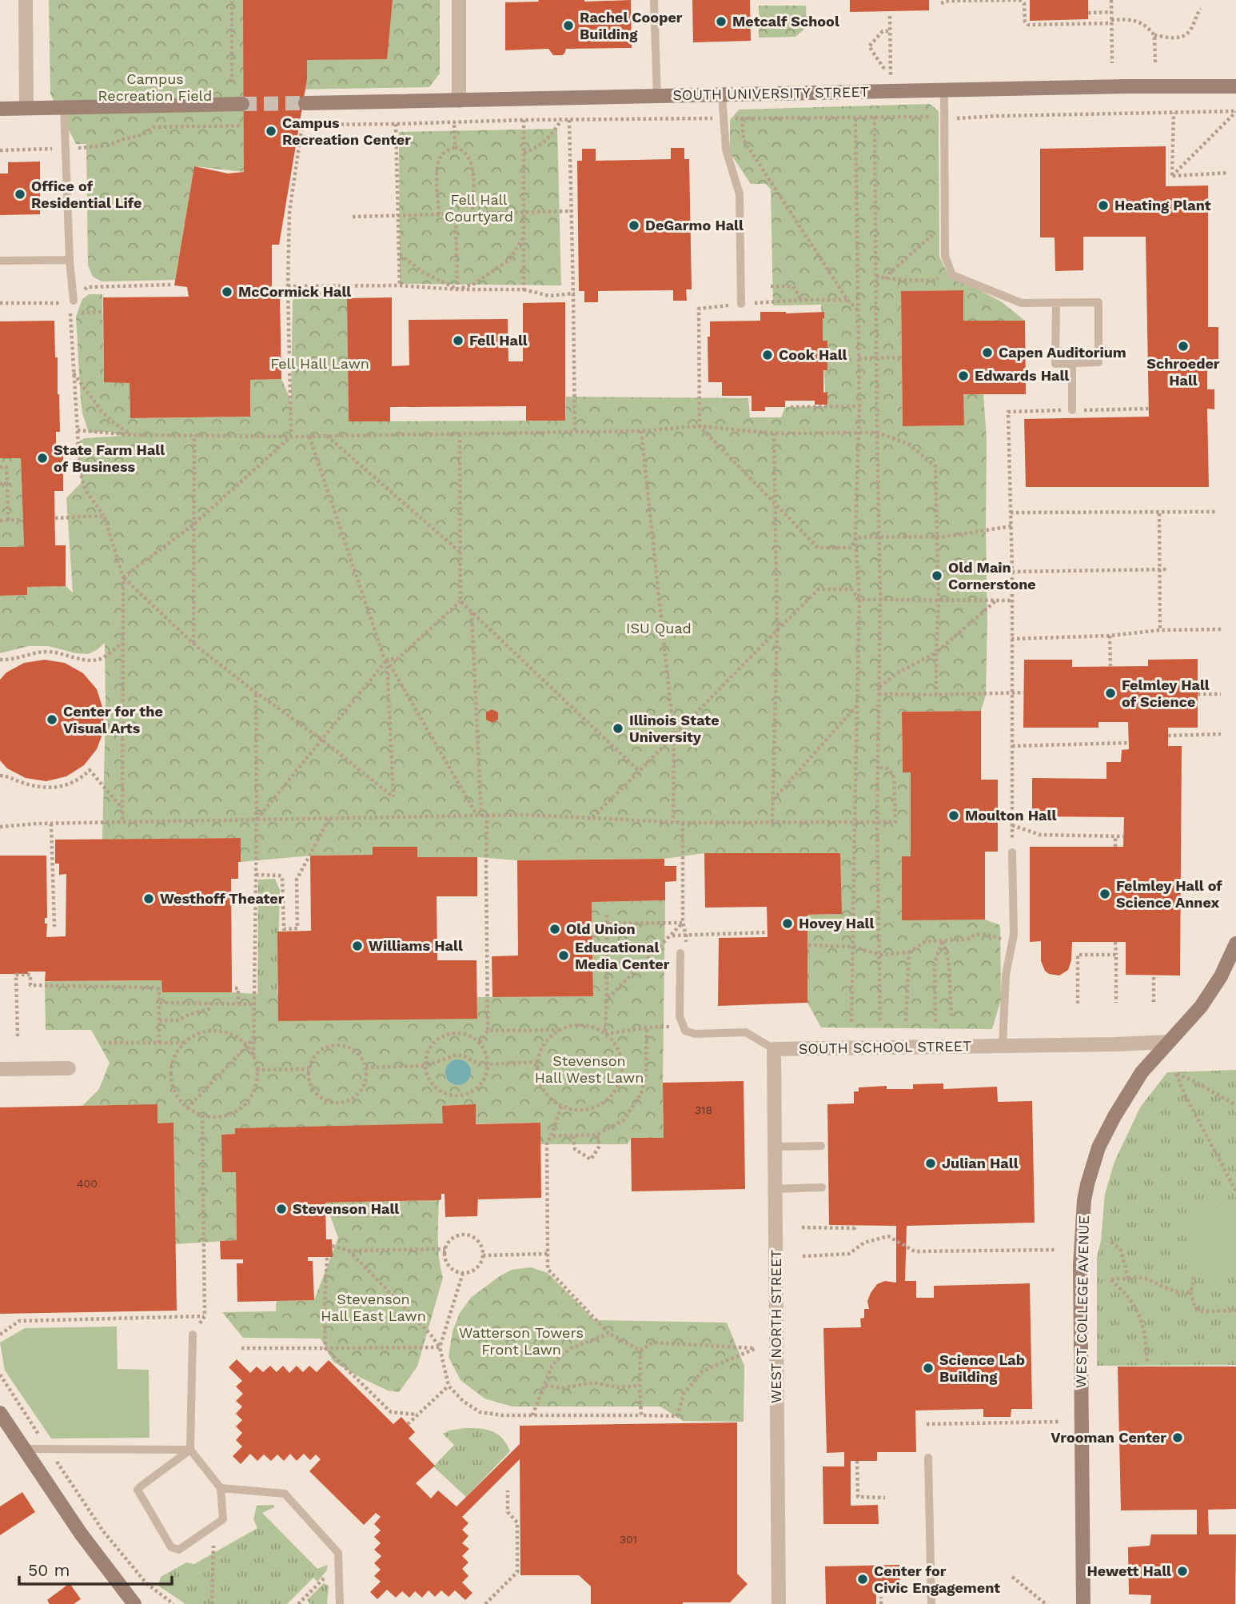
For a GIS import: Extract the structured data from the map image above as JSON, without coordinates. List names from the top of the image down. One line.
{"streets":{"street":["SOUTH UNIVERSITY STREET","SOUTH SCHOOL STREET","WEST COLLEGE AVENUE","WEST NORTH STREET"]},"crossings":[["SOUTH SCHOOL STREET","WEST COLLEGE AVENUE"],["SOUTH SCHOOL STREET","WEST NORTH STREET"]],"parks":["Campus Recreation Field","Fell Hall Courtyard","Fell Hall Lawn","ISU Quad","Stevenson Hall West Lawn","Stevenson Hall East Lawn","Watterson Towers Front Lawn"],"places":["Metcalf School","Rachel Cooper Building","Campus Recreation Center","Office of Residential Life","Heating Plant","DeGarmo Hall","McCormick Hall","Fell Hall","Schroeder Hall","Capen Auditorium","Cook Hall","Edwards Hall","State Farm Hall of Business","Old Main Cornerstone","Felmley Hall of Science","Center for the Visual Arts","Illinois State University","Moulton Hall","Felmley Hall of Science Annex","Westhoff Theater","Hovey Hall","Old Union","Williams Hall","Educational Media Center","Julian Hall","Stevenson Hall","Science Lab Building","Vrooman Center","Hewett Hall","Center for Civic Engagement"],"house_numbers":["318","400","301"],"scale_bar":"50 m"}
